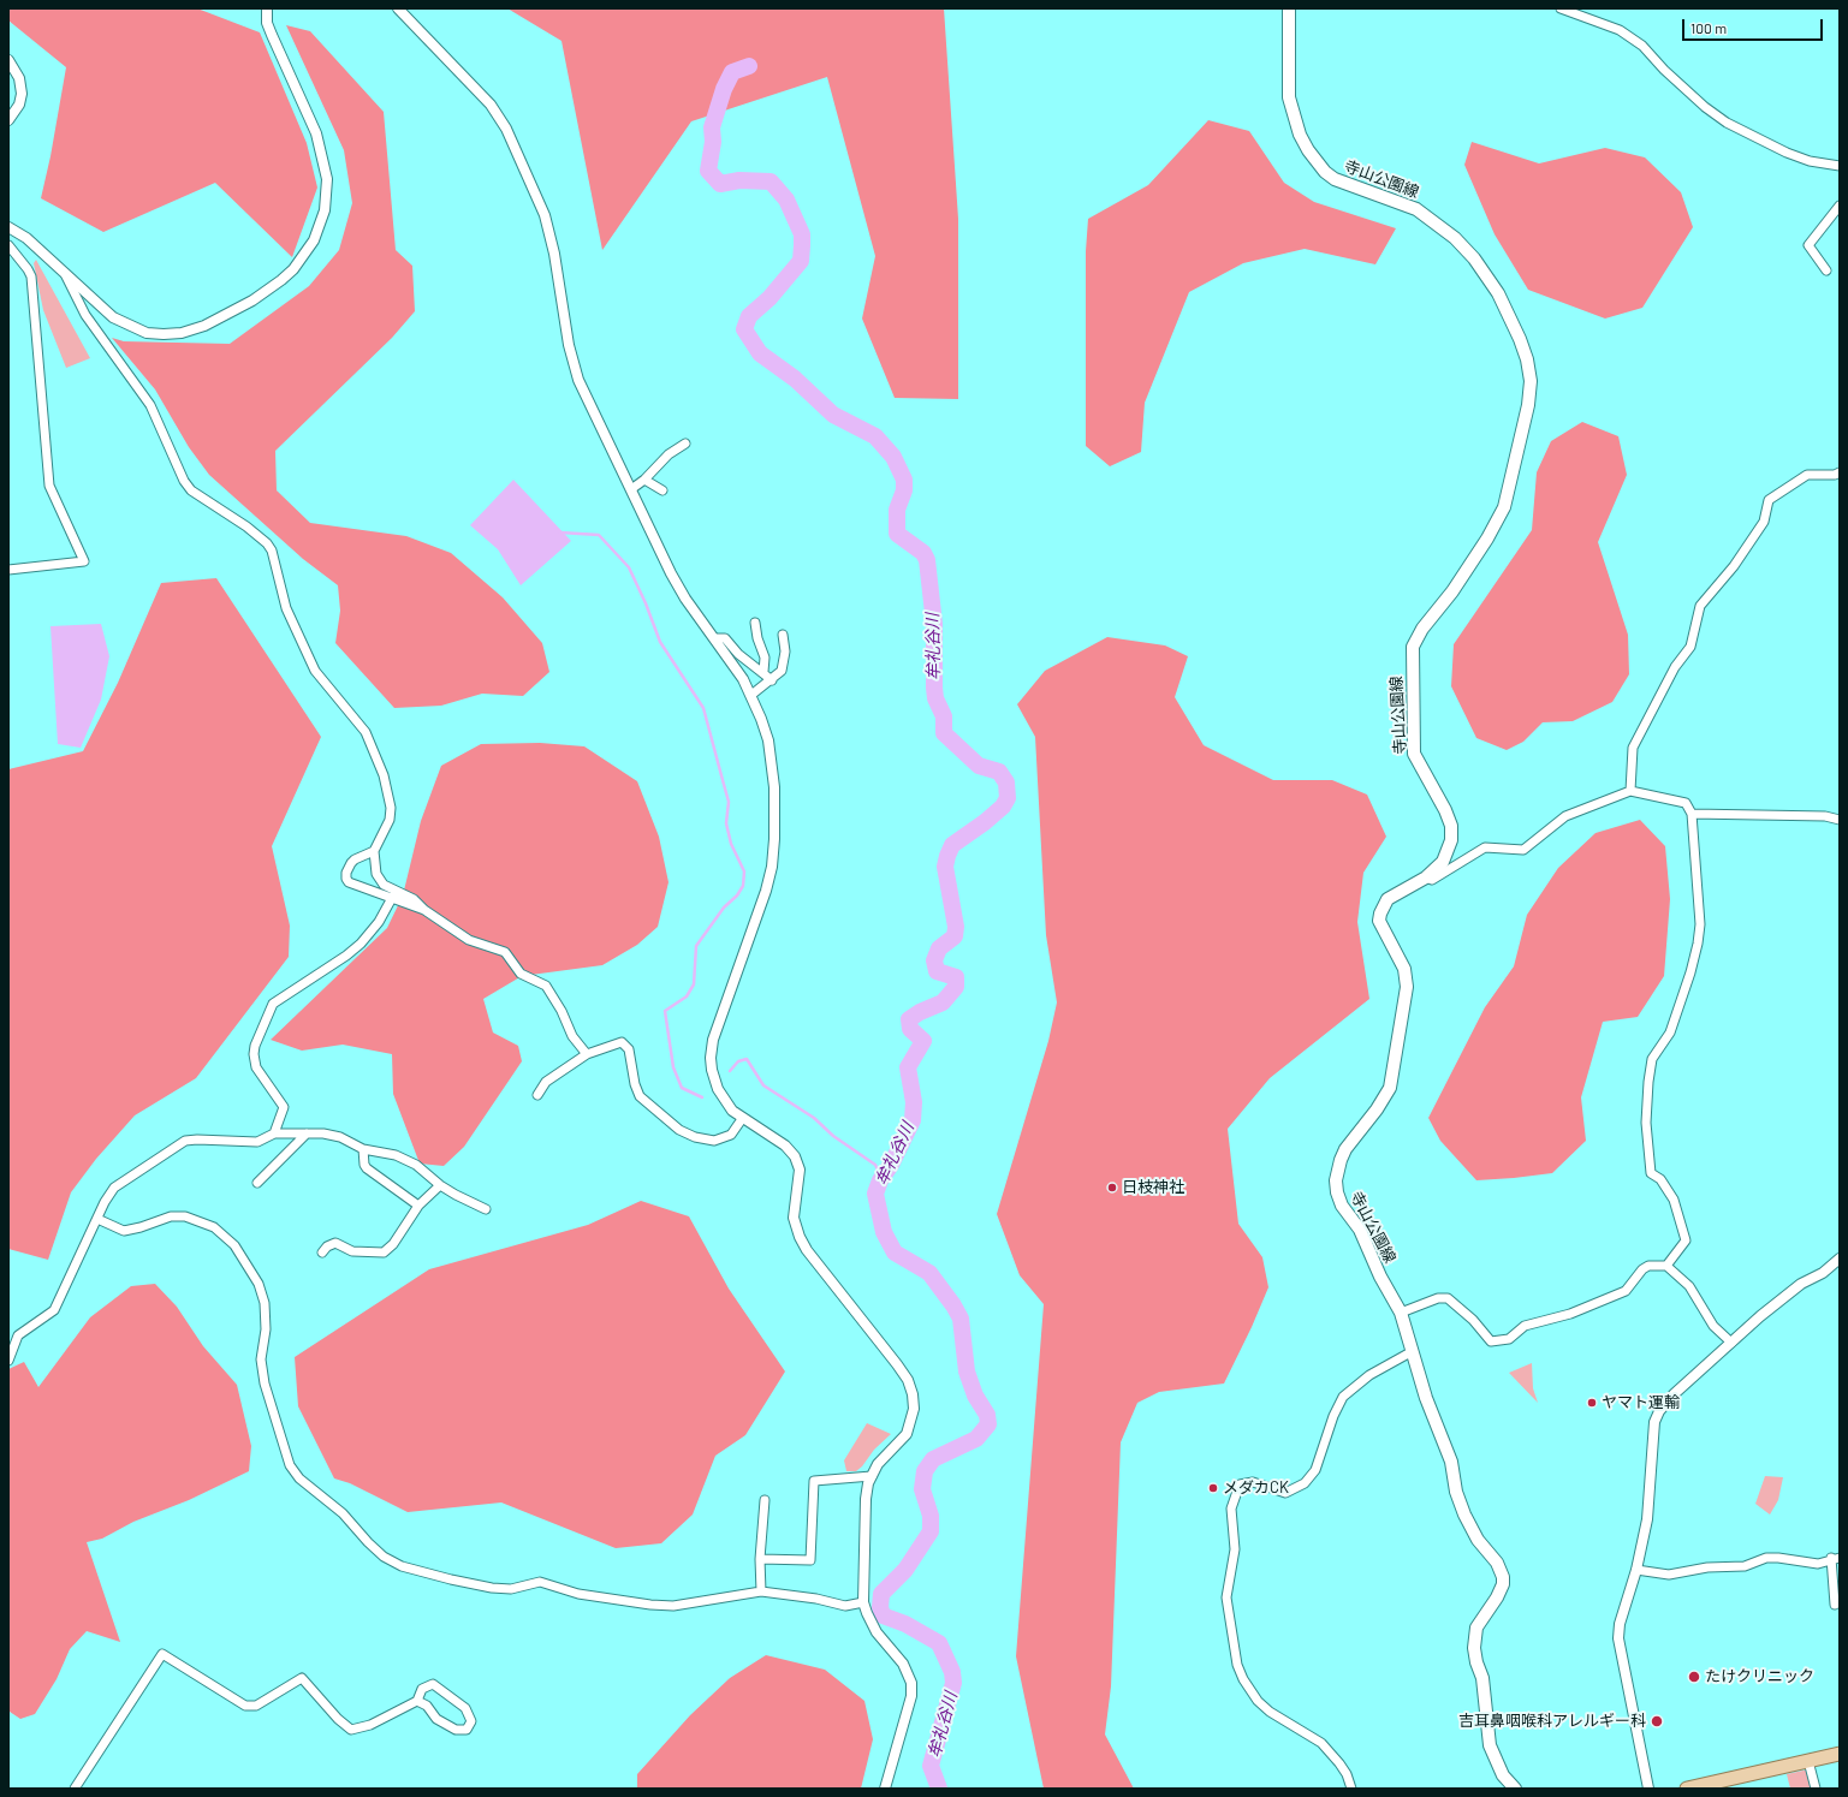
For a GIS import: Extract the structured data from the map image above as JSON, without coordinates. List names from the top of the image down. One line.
{"streets":{"main road":["寺山公園線"]},"water":["牟礼谷川"],"places":["日枝神社","ヤマト運輸","メダカCK","たけクリニック","吉耳鼻咽喉科アレルギー科"],"scale_bar":"100 m"}
